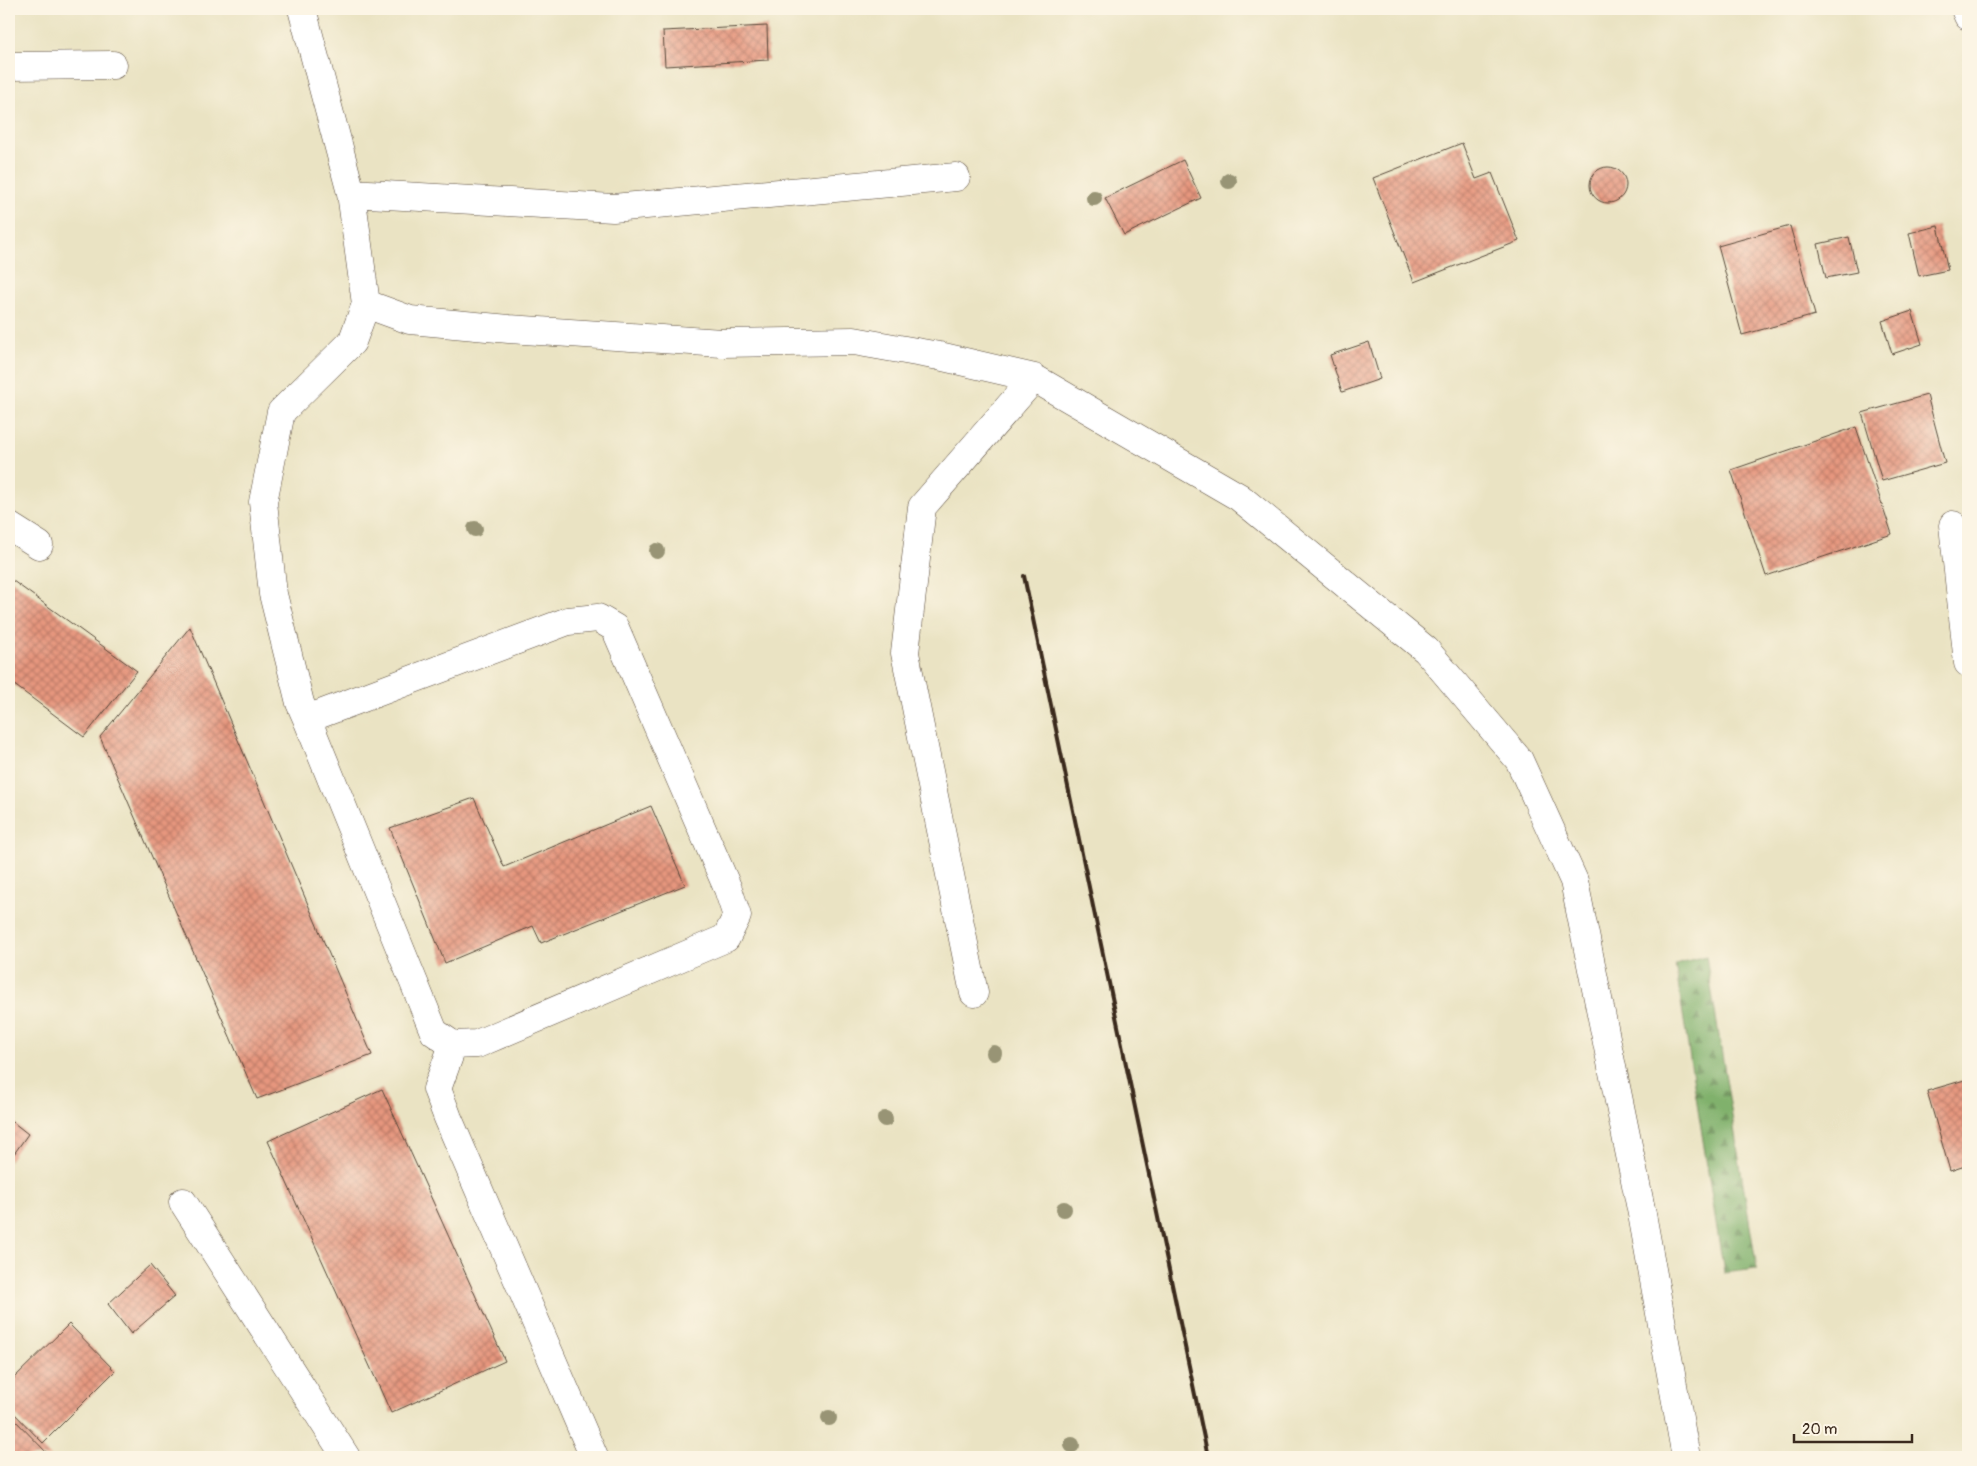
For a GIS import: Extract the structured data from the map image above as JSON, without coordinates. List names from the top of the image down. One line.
{"scale_bar":"20 m"}
